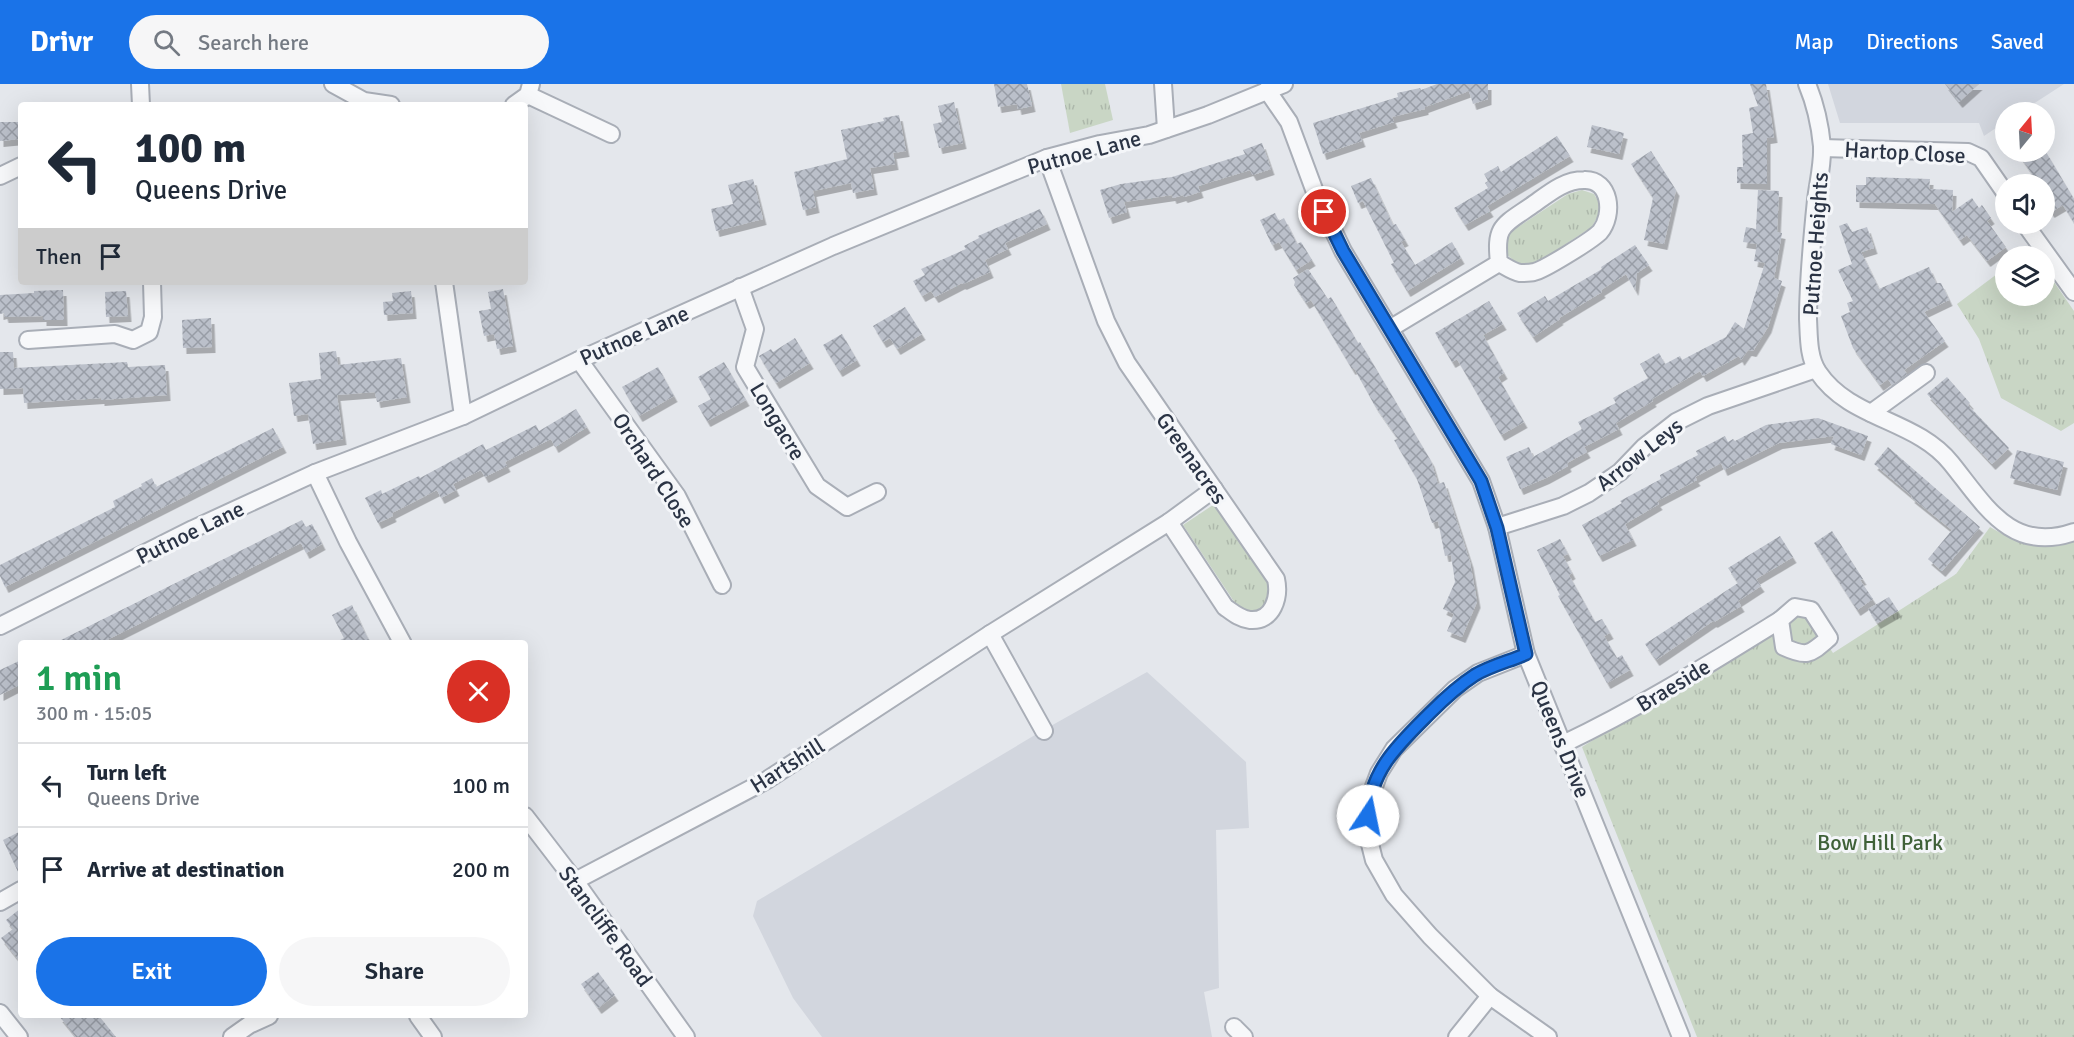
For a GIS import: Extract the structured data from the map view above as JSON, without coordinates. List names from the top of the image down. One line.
{"streets":{"street":["Putnoe Lane","Hartop Close","Putnoe Heights","Longacre","Arrow Leys","Greenacres","Orchard Close","Braeside","Queens Drive","Hartshill","Stancliffe Road"]},"crossings":[["Putnoe Lane","Longacre"],["Putnoe Lane","Greenacres"],["Putnoe Lane","Orchard Close"],["Putnoe Lane","Queens Drive"],["Hartop Close","Putnoe Heights"],["Putnoe Heights","Arrow Leys"],["Arrow Leys","Queens Drive"],["Greenacres","Hartshill"],["Braeside","Queens Drive"],["Hartshill","Stancliffe Road"]],"parks":["Bow Hill Park"],"north":"top","page":{"header":"Drivr","search":"Search here","nav":["Map","Directions","Saved"],"turn":["100 m","Queens Drive"],"then":"Then","heading":["1 min","300 m · 15:05"],"list":[{"name":"Turn left","note":"Queens Drive","value":"100 m"},{"name":"Arrive at destination","value":"200 m"}],"buttons":["Exit","Share"]}}
